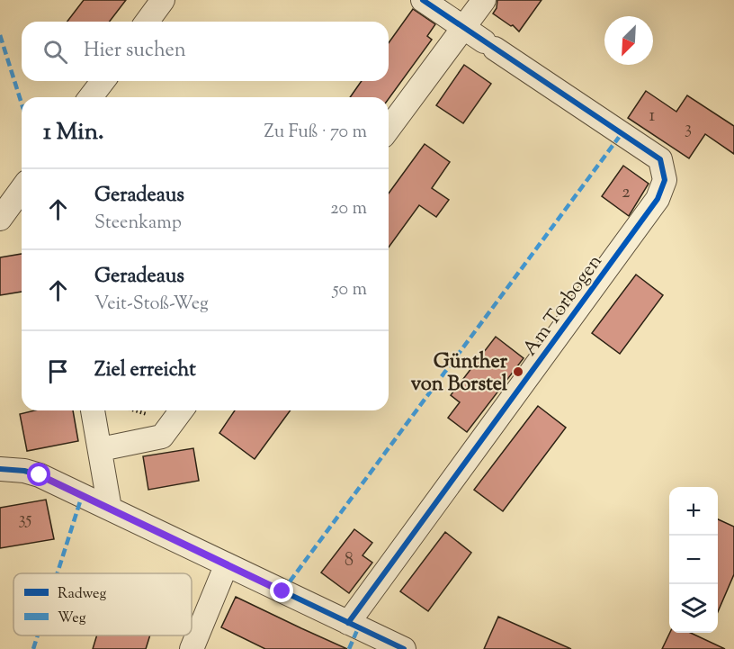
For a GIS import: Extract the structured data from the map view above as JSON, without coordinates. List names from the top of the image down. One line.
{"streets":{"street":["Am Torbogen"]},"places":["Günther von Borstel"],"house_numbers":["1","3","2","35","8"],"legend":["Radweg","Weg"],"north":"bottom left","page":{"search":"Hier suchen","heading":["1 Min.","Zu Fuß · 70 m"],"list":[["Geradeaus","Steenkamp","20 m"],["Geradeaus","Veit-Stoß-Weg","50 m"],"Ziel erreicht"],"map_buttons":["+","−"]}}
